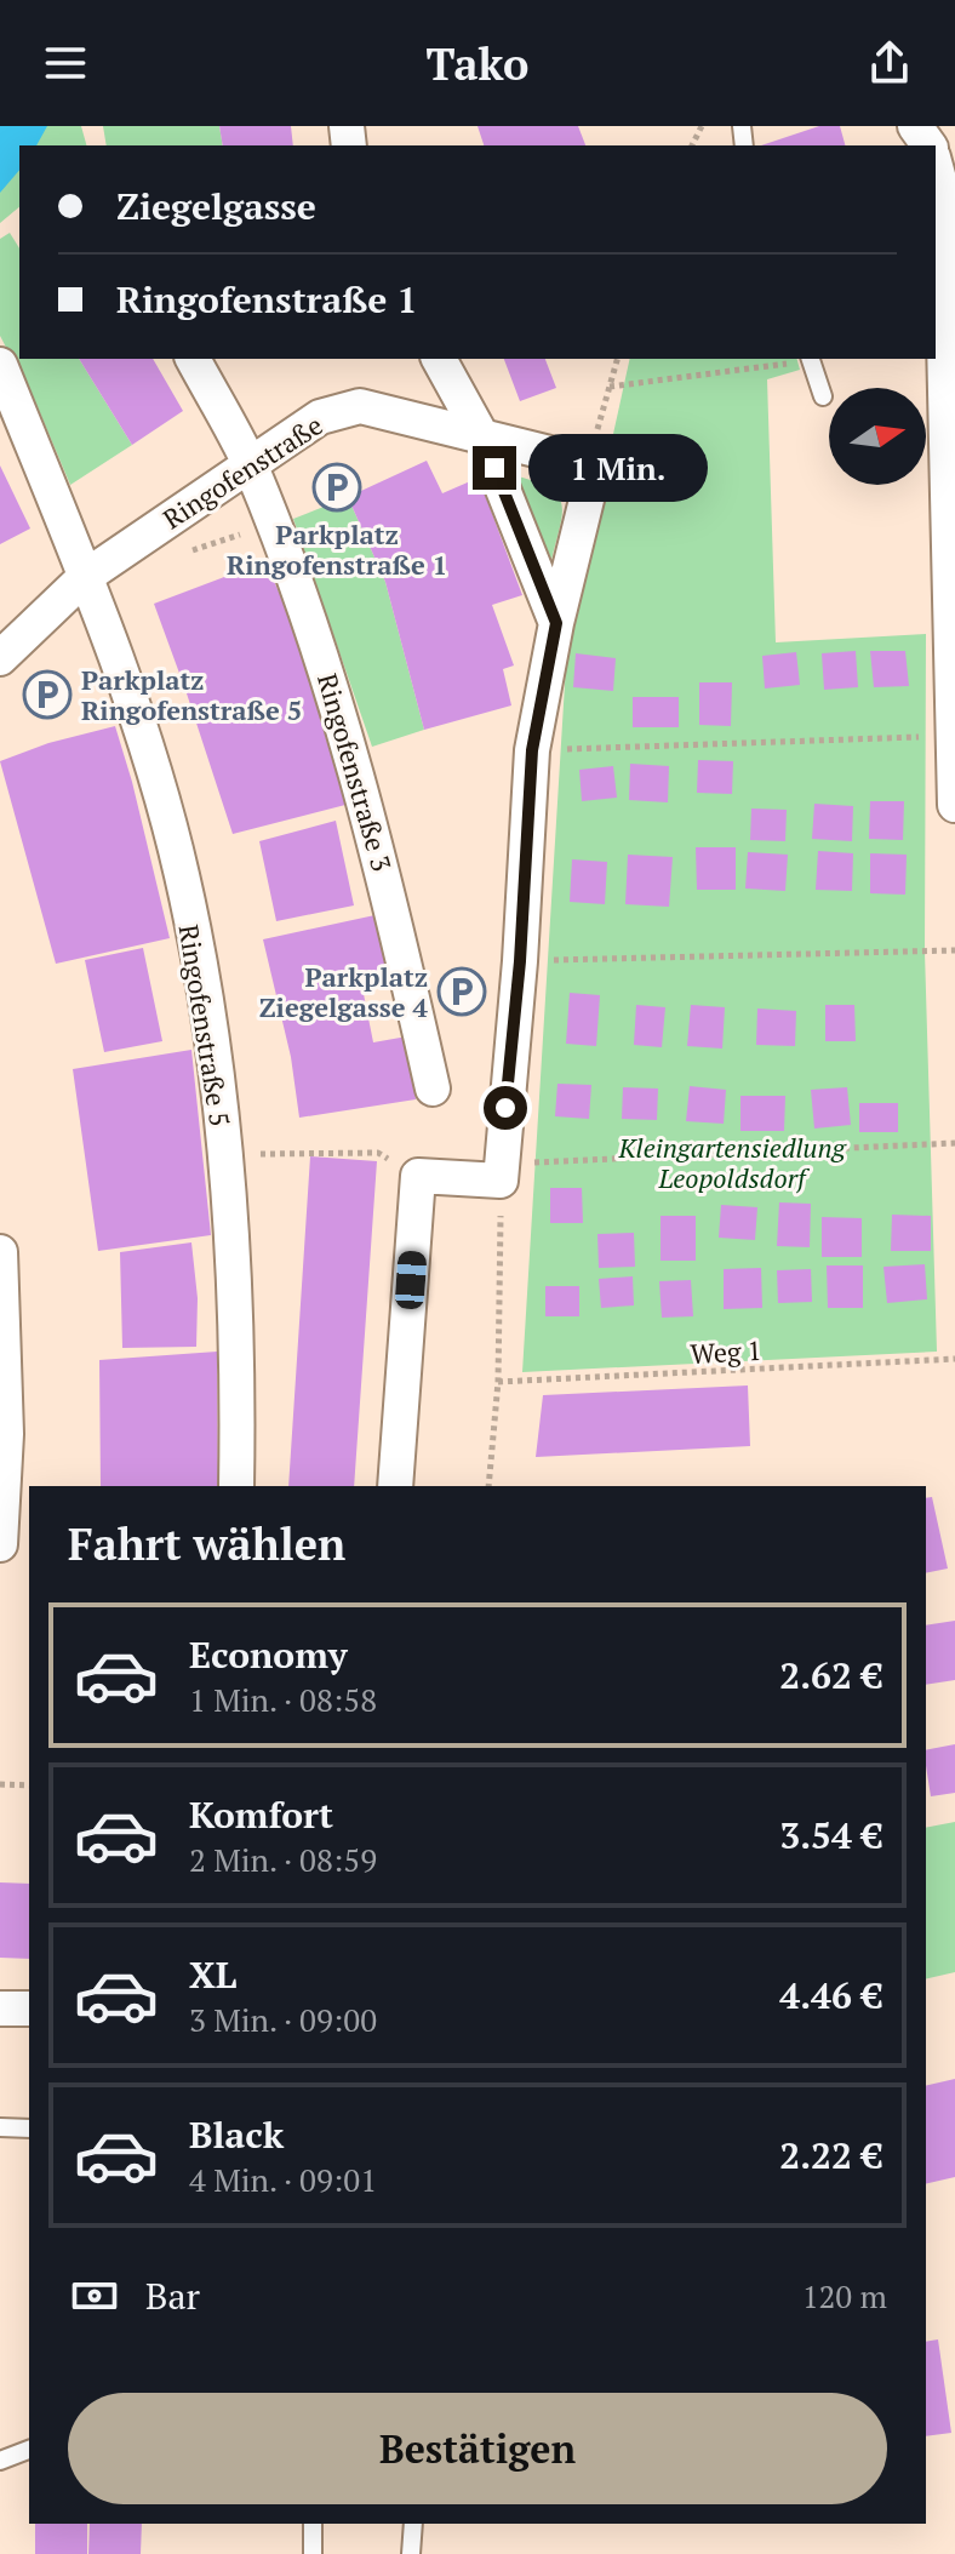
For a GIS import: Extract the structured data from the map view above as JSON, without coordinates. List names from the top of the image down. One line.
{"streets":{"street":["Ringofenstraße","Ringofenstraße 3","Ringofenstraße 5"],"path":["Weg 1"]},"crossings":[["Ringofenstraße","Ringofenstraße 3"],["Ringofenstraße","Ringofenstraße 5"]],"parks":["Kleingartensiedlung Leopoldsdorf"],"places":{"parking":["Parkplatz Ringofenstraße 1","Parkplatz Ringofenstraße 5","Parkplatz Ziegelgasse 4"]},"north":"right","page":{"header":"Tako","banner":["Ziegelgasse","Ringofenstraße 1"],"bubble":"1 Min.","heading":"Fahrt wählen","list":[{"name":"Economy","note":"1 Min. · 08:58","value":"2.62 €"},{"name":"Komfort","note":"2 Min. · 08:59","value":"3.54 €"},{"name":"XL","note":"3 Min. · 09:00","value":"4.46 €"},{"name":"Black","note":"4 Min. · 09:01","value":"2.22 €"}],"pay":["Bar","120 m"],"buttons":"Bestätigen"}}
